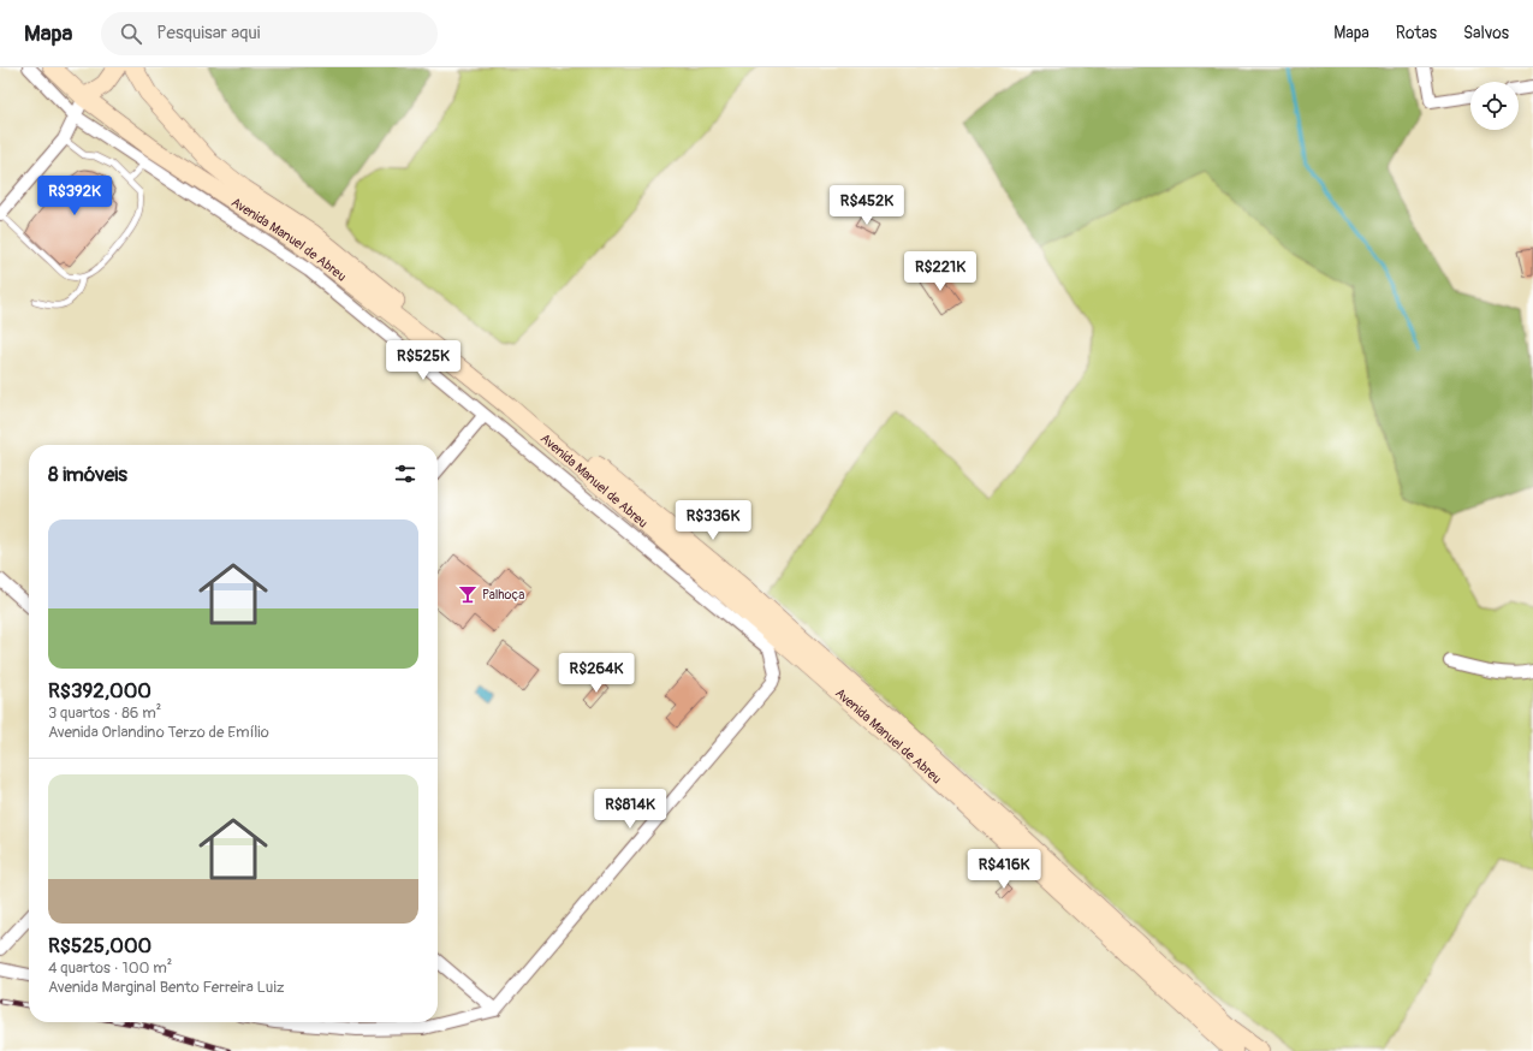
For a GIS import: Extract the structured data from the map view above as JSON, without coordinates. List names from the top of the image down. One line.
{"streets":{"main road":["Avenida Manuel de Abreu"]},"places":{"bar":["Palhoça"]},"page":{"header":"Mapa","search":"Pesquisar aqui","nav":["Mapa","Rotas","Salvos"],"price":["R$392K","R$452K","R$221K","R$525K","R$336K","R$264K","R$814K","R$416K"],"heading":"8 imóveis","list":[{"name":"R$392,000","note":"3 quartos · 86 m² · Avenida Orlandino Terzo de Emílio"},{"name":"R$525,000","note":"4 quartos · 100 m² · Avenida Marginal Bento Ferreira Luiz"}]}}
